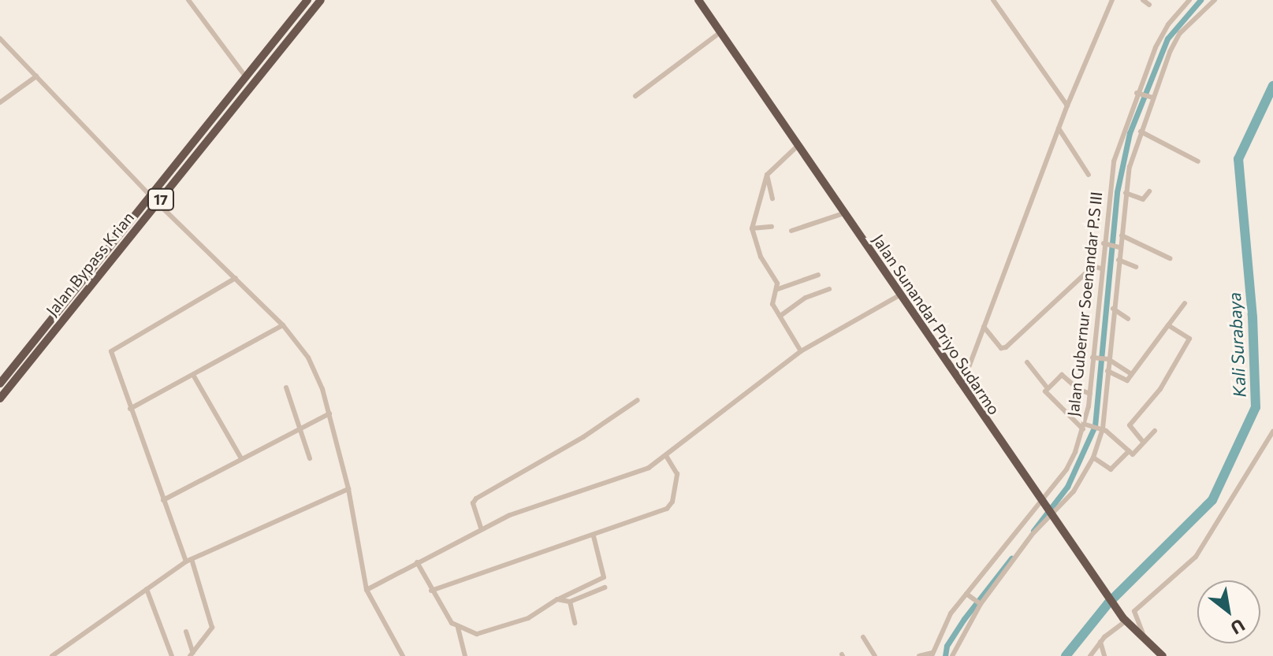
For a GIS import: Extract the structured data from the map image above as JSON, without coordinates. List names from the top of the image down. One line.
{"streets":{"highway":["17","Jalan Bypass Krian","Jalan Sunandar Priyo Sudarmo"],"street":["Jalan Gubernur Soenandar P.S III"]},"crossings":[["Jalan Gubernur Soenandar P.S III","Jalan Sunandar Priyo Sudarmo"]],"water":["Kali Surabaya"],"north":"bottom right"}
